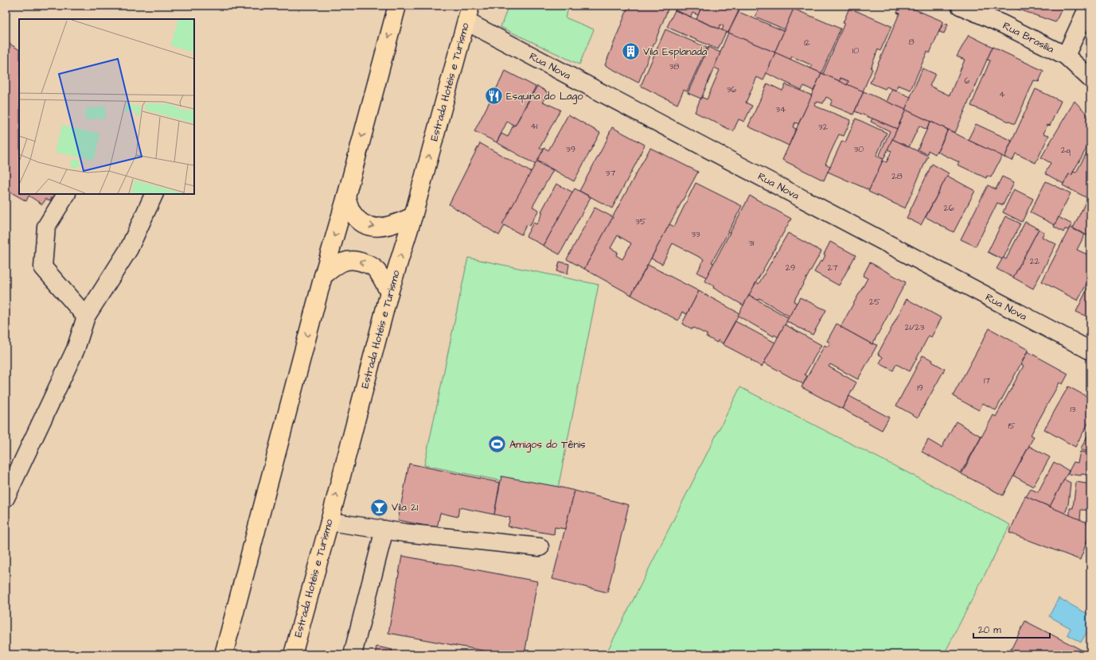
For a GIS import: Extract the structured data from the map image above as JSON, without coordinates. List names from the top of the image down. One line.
{"streets":{"main road":["Estrada Hotéis e Turismo"],"street":["Rua Brasília","Rua Nova"]},"crossings":[["Rua Nova","Estrada Hotéis e Turismo"]],"places":{"building":["Vila Esplanada"],"restaurant":["Esquina do Lago"],"sports":["Amigos do Tênis"],"bar":["Vila 21"]},"house_numbers":["8","12","10","38","6","36","4","34","41","32","39","30","2q","37","28","26","35","33","31","22","29","27","25","21/23","17","19","13","15"],"scale_bar":"20 m"}
